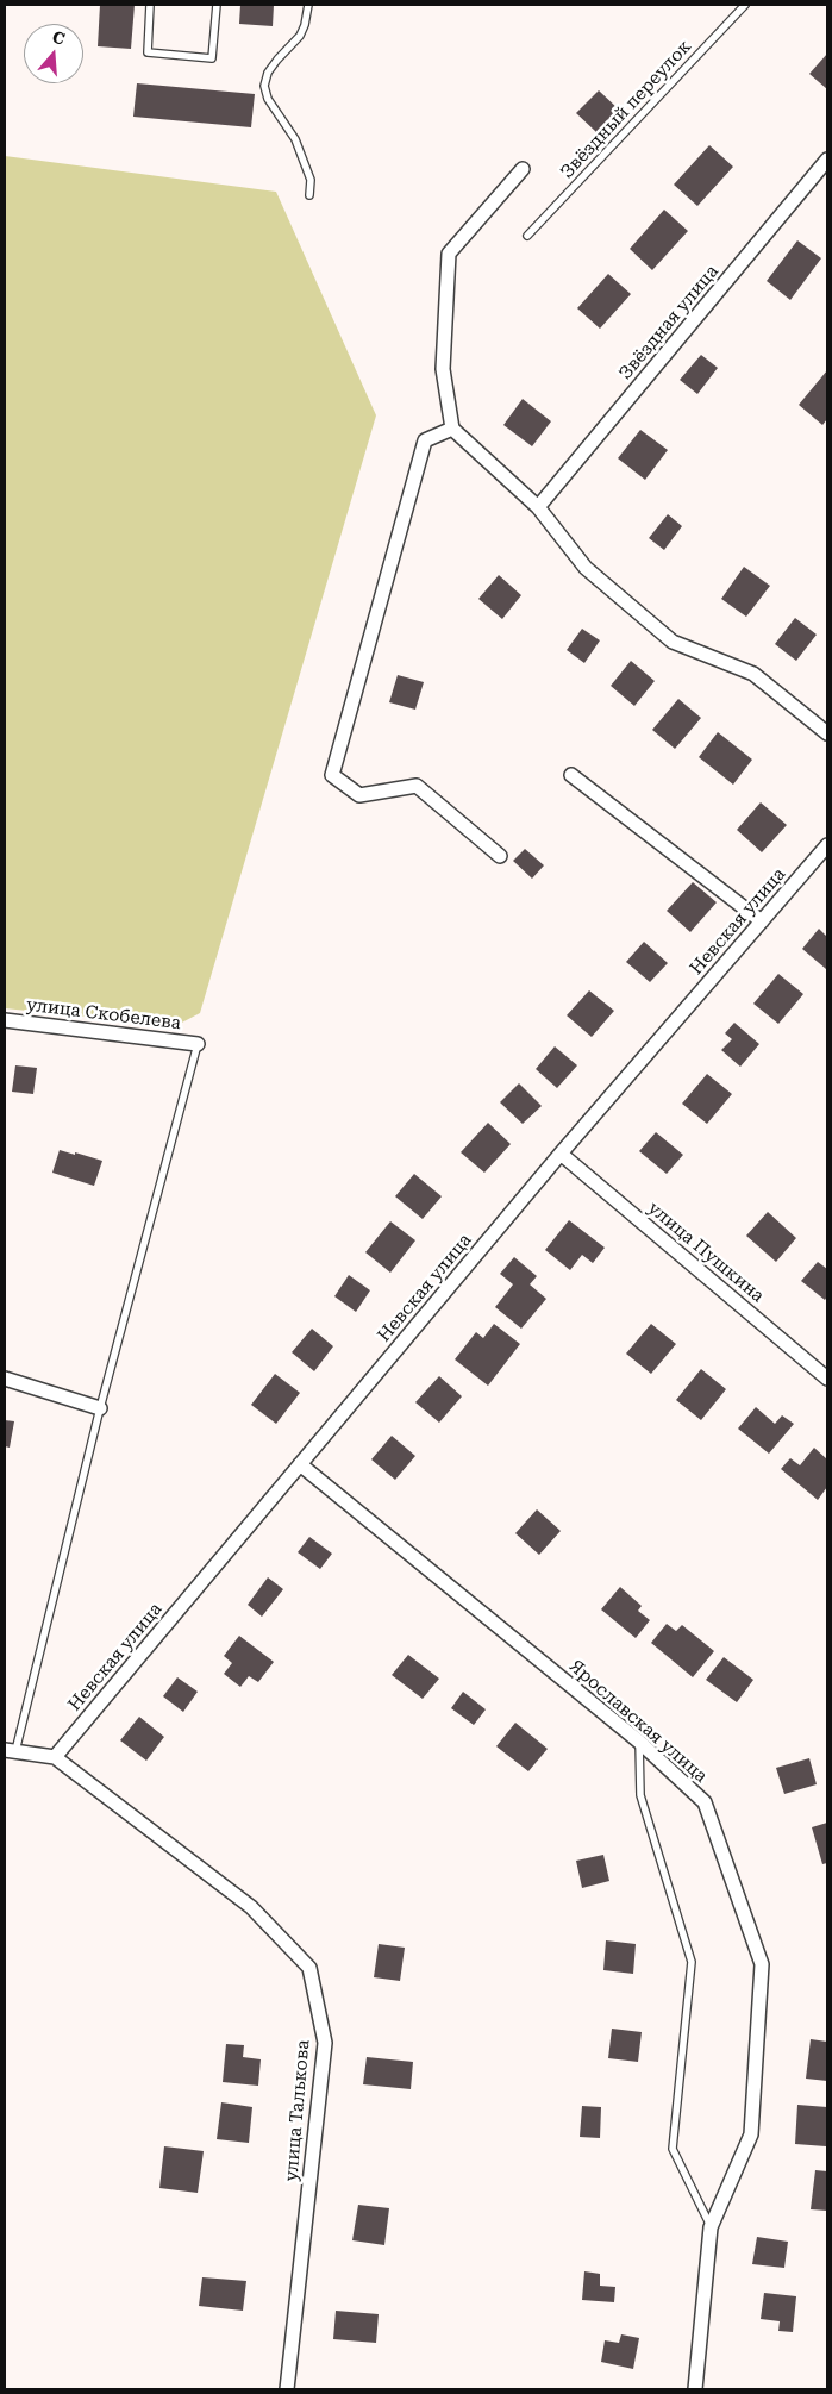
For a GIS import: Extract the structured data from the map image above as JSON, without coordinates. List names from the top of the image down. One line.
{"streets":{"street":["Звёздная улица","Невская улица","улица Скобелева","улица Пушкина","Ярославская улица","улица Талькова"],"lane":["Звёздный переулок"]},"crossings":[["Невская улица","улица Пушкина"],["Невская улица","Ярославская улица"],["Невская улица","улица Талькова"]],"north":"top"}
